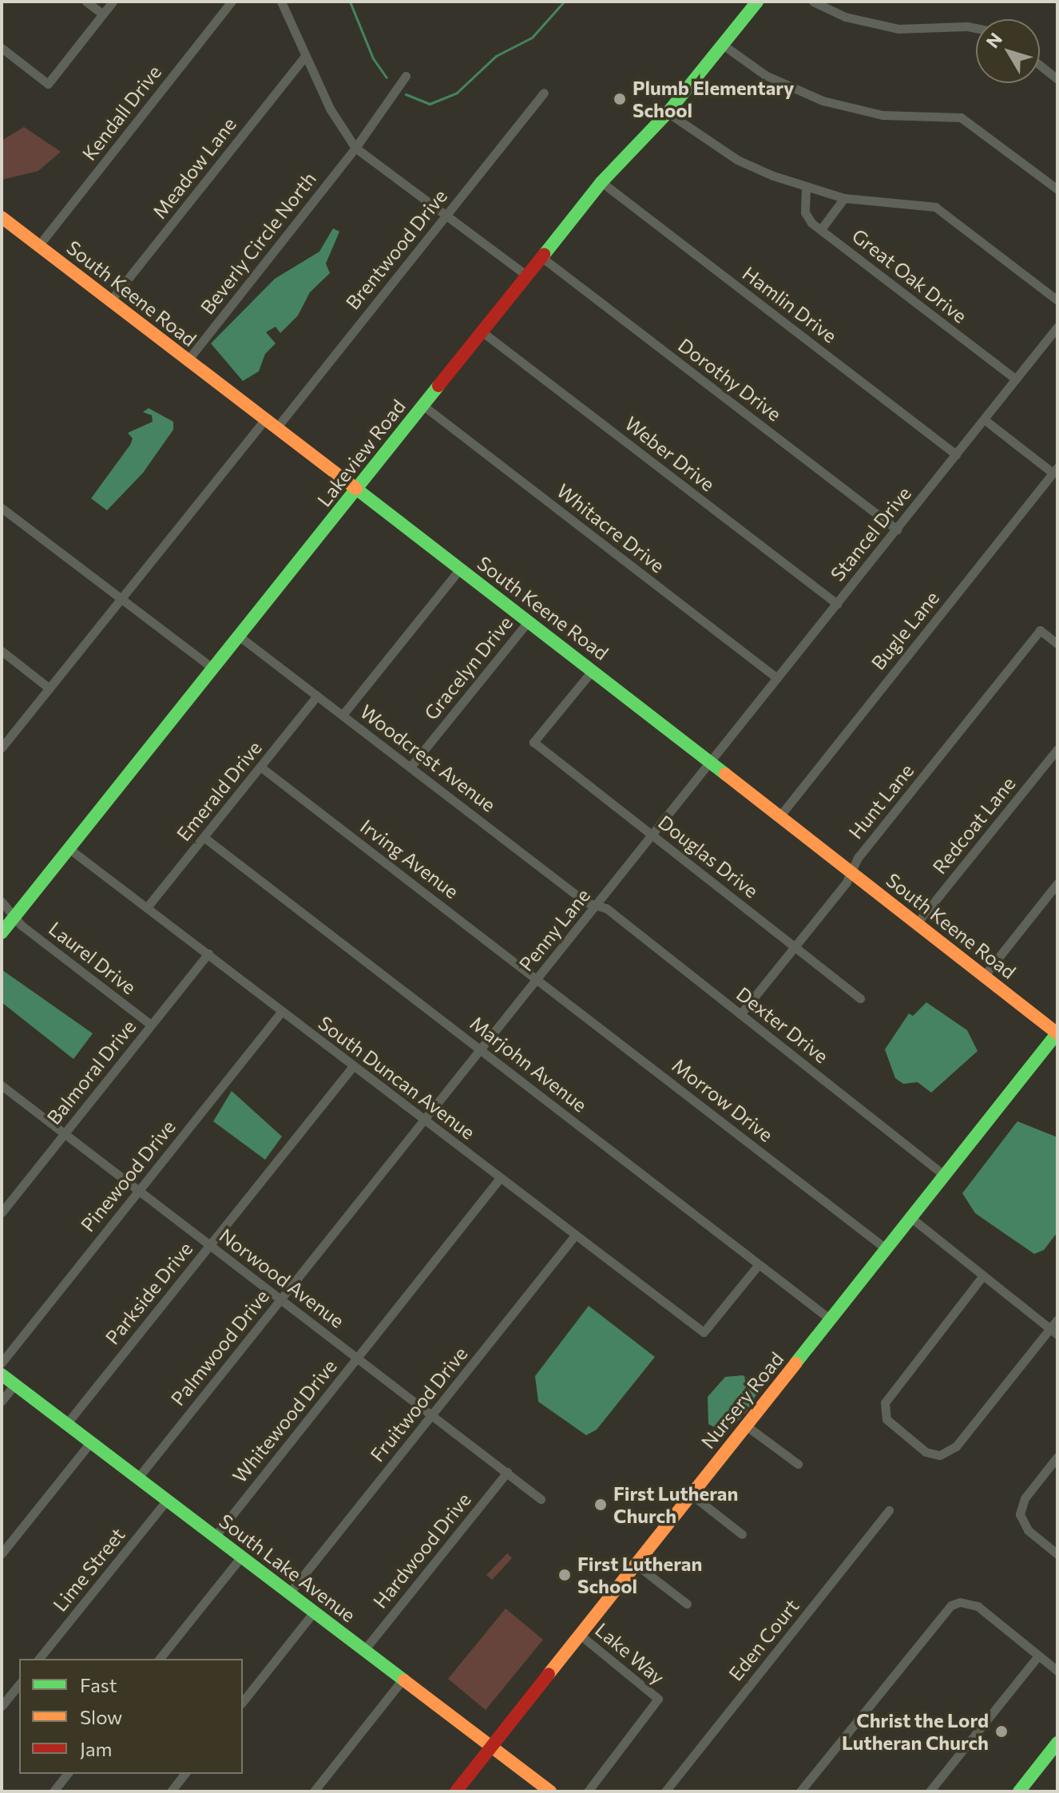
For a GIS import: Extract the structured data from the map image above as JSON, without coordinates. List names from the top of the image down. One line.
{"streets":{"street":["Kendall Drive","Meadow Lane","Beverly Circle North","Brentwood Drive","Great Oak Drive","South Keene Road","Hamlin Drive","Dorothy Drive","Lakeview Road","Weber Drive","Whitacre Drive","Stancel Drive","Bugle Lane","Gracelyn Drive","Woodcrest Avenue","Emerald Drive","Hunt Lane","Redcoat Lane","Douglas Drive","Irving Avenue","Penny Lane","Laurel Drive","Dexter Drive","Marjohn Avenue","Balmoral Drive","South Duncan Avenue","Morrow Drive","Pinewood Drive","Norwood Avenue","Parkside Drive","Palmwood Drive","Nursery Road","Fruitwood Drive","Whitewood Drive","Hardwood Drive","South Lake Avenue","Lime Street","Eden Court","Lake Way"]},"crossings":[["Kendall Drive","South Keene Road"],["Meadow Lane","South Keene Road"],["Beverly Circle North","South Keene Road"],["Brentwood Drive","South Keene Road"],["Great Oak Drive","Stancel Drive"],["South Keene Road","Lakeview Road"],["South Keene Road","Stancel Drive"],["South Keene Road","Bugle Lane"],["South Keene Road","Gracelyn Drive"],["South Keene Road","Hunt Lane"],["South Keene Road","Redcoat Lane"],["South Keene Road","Douglas Drive"],["South Keene Road","Penny Lane"],["South Keene Road","Nursery Road"],["Hamlin Drive","Lakeview Road"],["Hamlin Drive","Stancel Drive"],["Dorothy Drive","Lakeview Road"],["Dorothy Drive","Stancel Drive"],["Lakeview Road","Weber Drive"],["Lakeview Road","Whitacre Drive"],["Lakeview Road","Woodcrest Avenue"],["Lakeview Road","Laurel Drive"],["Lakeview Road","South Duncan Avenue"],["Weber Drive","Stancel Drive"],["Whitacre Drive","Stancel Drive"],["Stancel Drive","Penny Lane"],["Gracelyn Drive","Woodcrest Avenue"],["Woodcrest Avenue","Emerald Drive"],["Woodcrest Avenue","Penny Lane"],["Woodcrest Avenue","Dexter Drive"],["Emerald Drive","Irving Avenue"],["Emerald Drive","Marjohn Avenue"],["Emerald Drive","South Duncan Avenue"],["Hunt Lane","Douglas Drive"],["Hunt Lane","Dexter Drive"],["Douglas Drive","Penny Lane"],["Irving Avenue","Penny Lane"],["Irving Avenue","Morrow Drive"],["Penny Lane","Dexter Drive"],["Penny Lane","Marjohn Avenue"],["Penny Lane","South Duncan Avenue"],["Penny Lane","Morrow Drive"],["Penny Lane","Palmwood Drive"],["Laurel Drive","Balmoral Drive"],["Dexter Drive","Nursery Road"],["Marjohn Avenue","South Duncan Avenue"],["Marjohn Avenue","Nursery Road"],["Balmoral Drive","South Duncan Avenue"],["Balmoral Drive","Norwood Avenue"],["South Duncan Avenue","Pinewood Drive"],["South Duncan Avenue","Parkside Drive"],["South Duncan Avenue","Palmwood Drive"],["South Duncan Avenue","Fruitwood Drive"],["South Duncan Avenue","Whitewood Drive"],["Morrow Drive","Nursery Road"],["Pinewood Drive","Norwood Avenue"],["Norwood Avenue","Parkside Drive"],["Norwood Avenue","Palmwood Drive"],["Norwood Avenue","Fruitwood Drive"],["Norwood Avenue","Whitewood Drive"],["Norwood Avenue","Hardwood Drive"],["Parkside Drive","South Lake Avenue"],["Palmwood Drive","South Lake Avenue"],["Nursery Road","South Lake Avenue"],["Nursery Road","Lake Way"],["Fruitwood Drive","South Lake Avenue"],["Whitewood Drive","South Lake Avenue"],["Hardwood Drive","South Lake Avenue"],["South Lake Avenue","Lime Street"]],"places":["Plumb Elementary School","First Lutheran Church","First Lutheran School","Christ the Lord Lutheran Church"],"legend":["Fast","Slow","Jam"],"north":"top left"}
